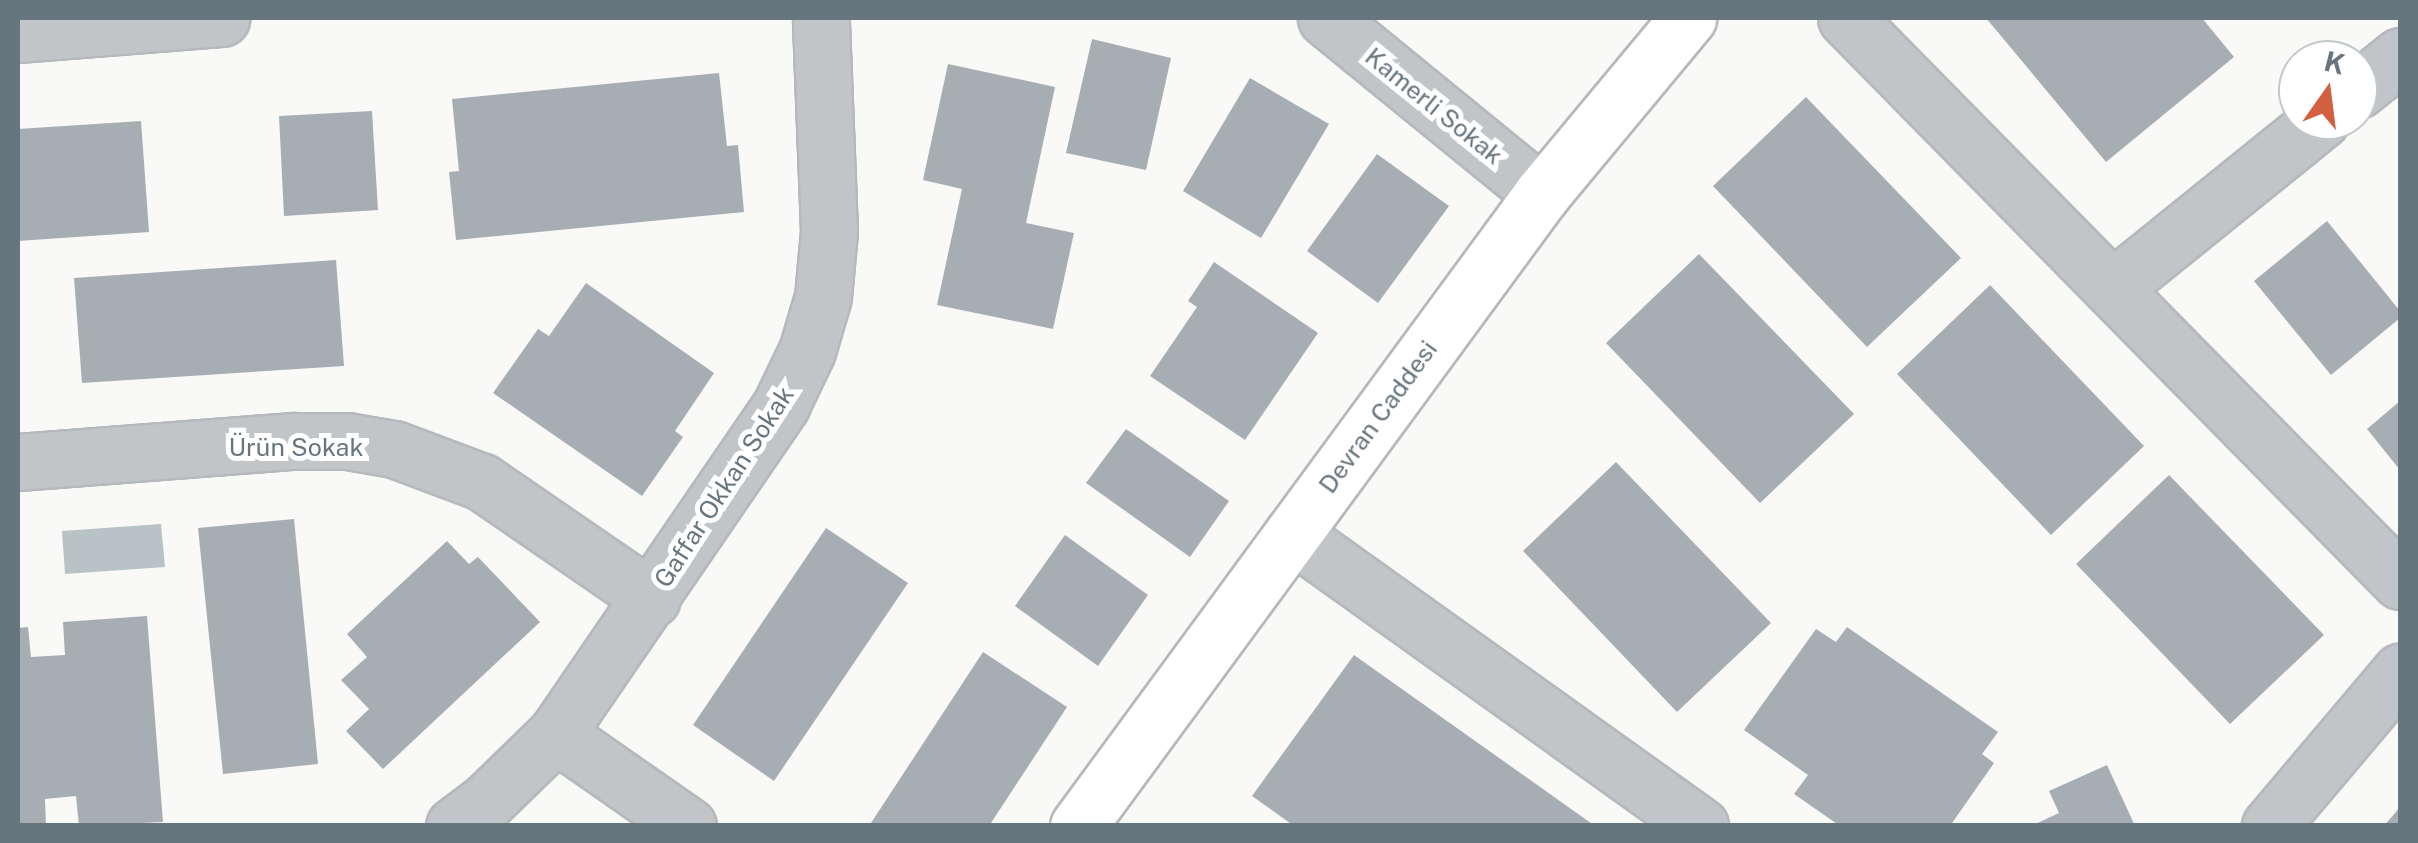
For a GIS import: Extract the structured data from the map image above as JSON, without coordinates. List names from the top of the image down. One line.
{"streets":{"main road":["Devran Caddesi"],"street":["Kamerli Sokak","Ürün Sokak","Gaffar Okkan Sokak"]},"crossings":[["Kamerli Sokak","Devran Caddesi"],["Ürün Sokak","Gaffar Okkan Sokak"]],"north":"top"}
